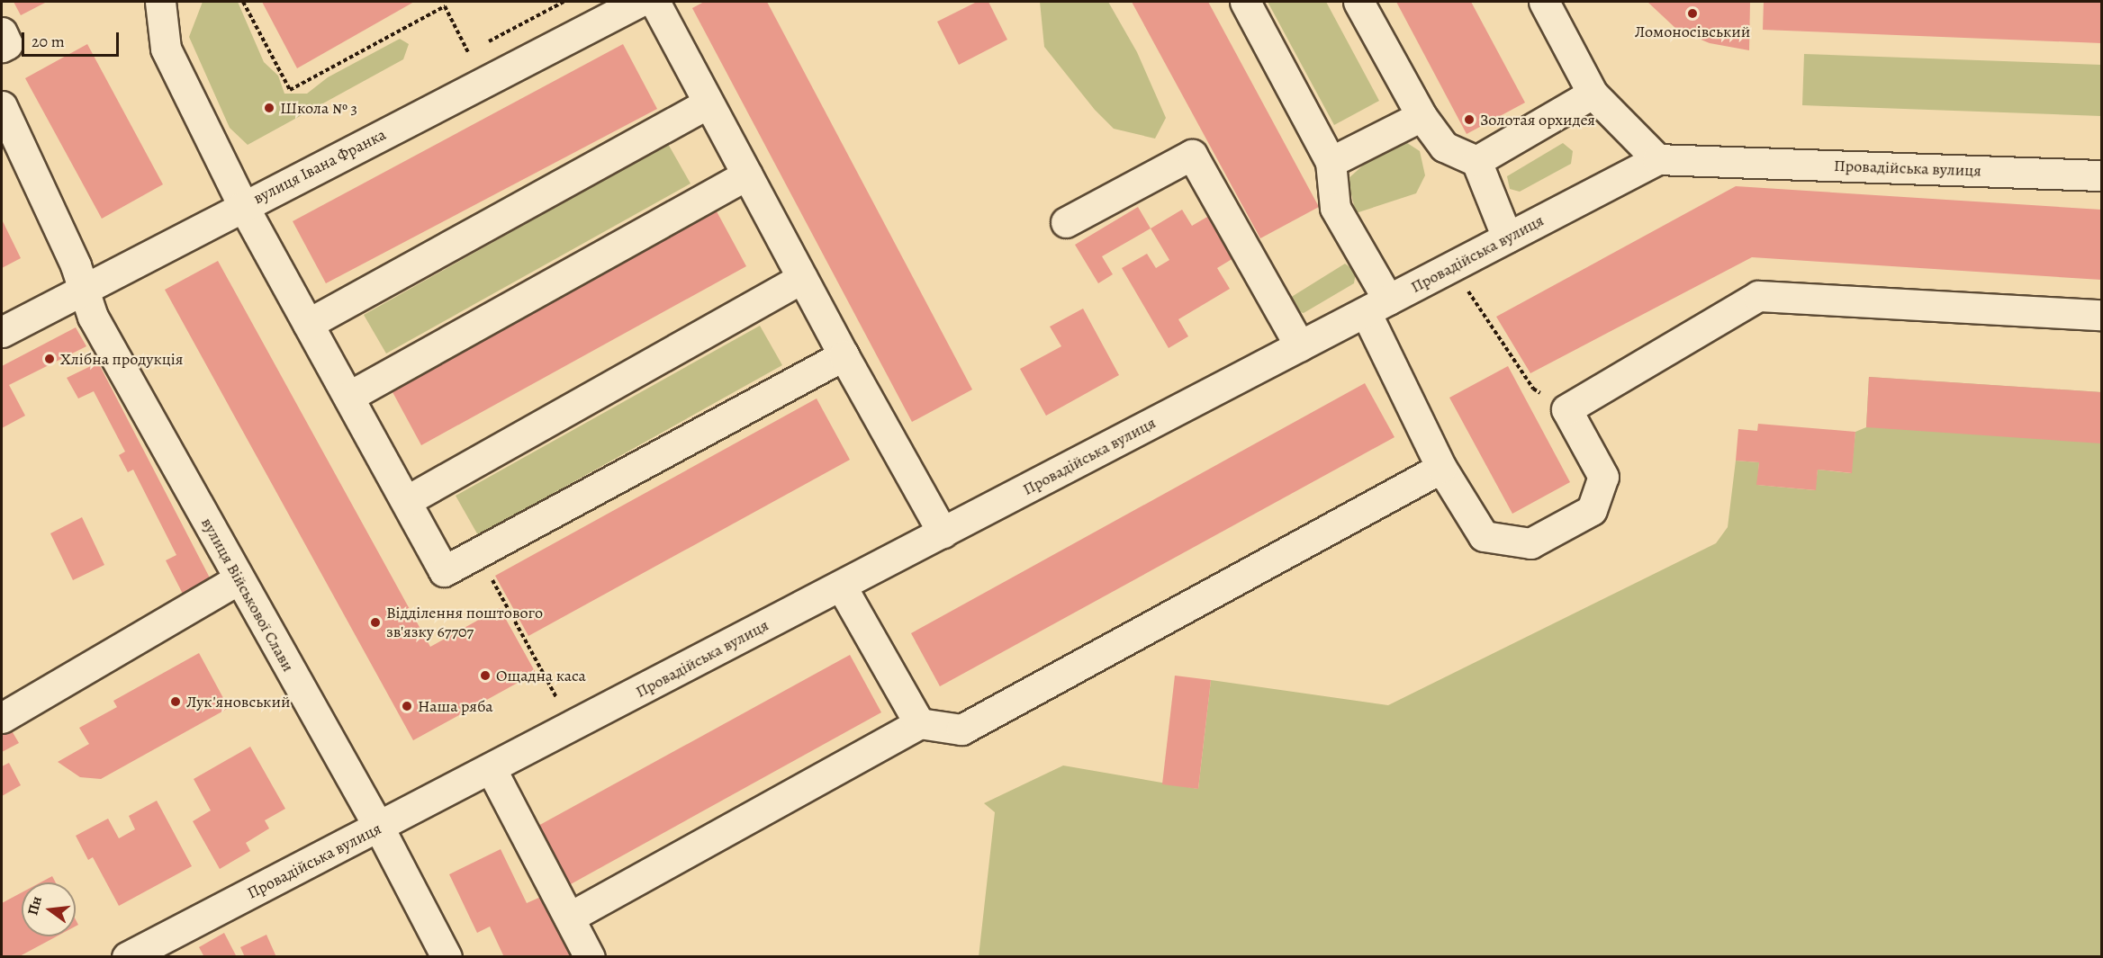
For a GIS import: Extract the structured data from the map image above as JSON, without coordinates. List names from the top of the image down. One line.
{"streets":{"street":["вулиця Івана Франка","Провадійська вулиця","вулиця Військової Слави"]},"crossings":[["вулиця Івана Франка","вулиця Військової Слави"],["Провадійська вулиця","вулиця Військової Слави"]],"places":["Ломоносівський","Школа № 3","Золотая орхидея","Хлібна продукція","Відділення поштового зв'язку 67707","Ощадна каса","Лук'яновський","Наша ряба"],"scale_bar":"20 m","north":"left"}
